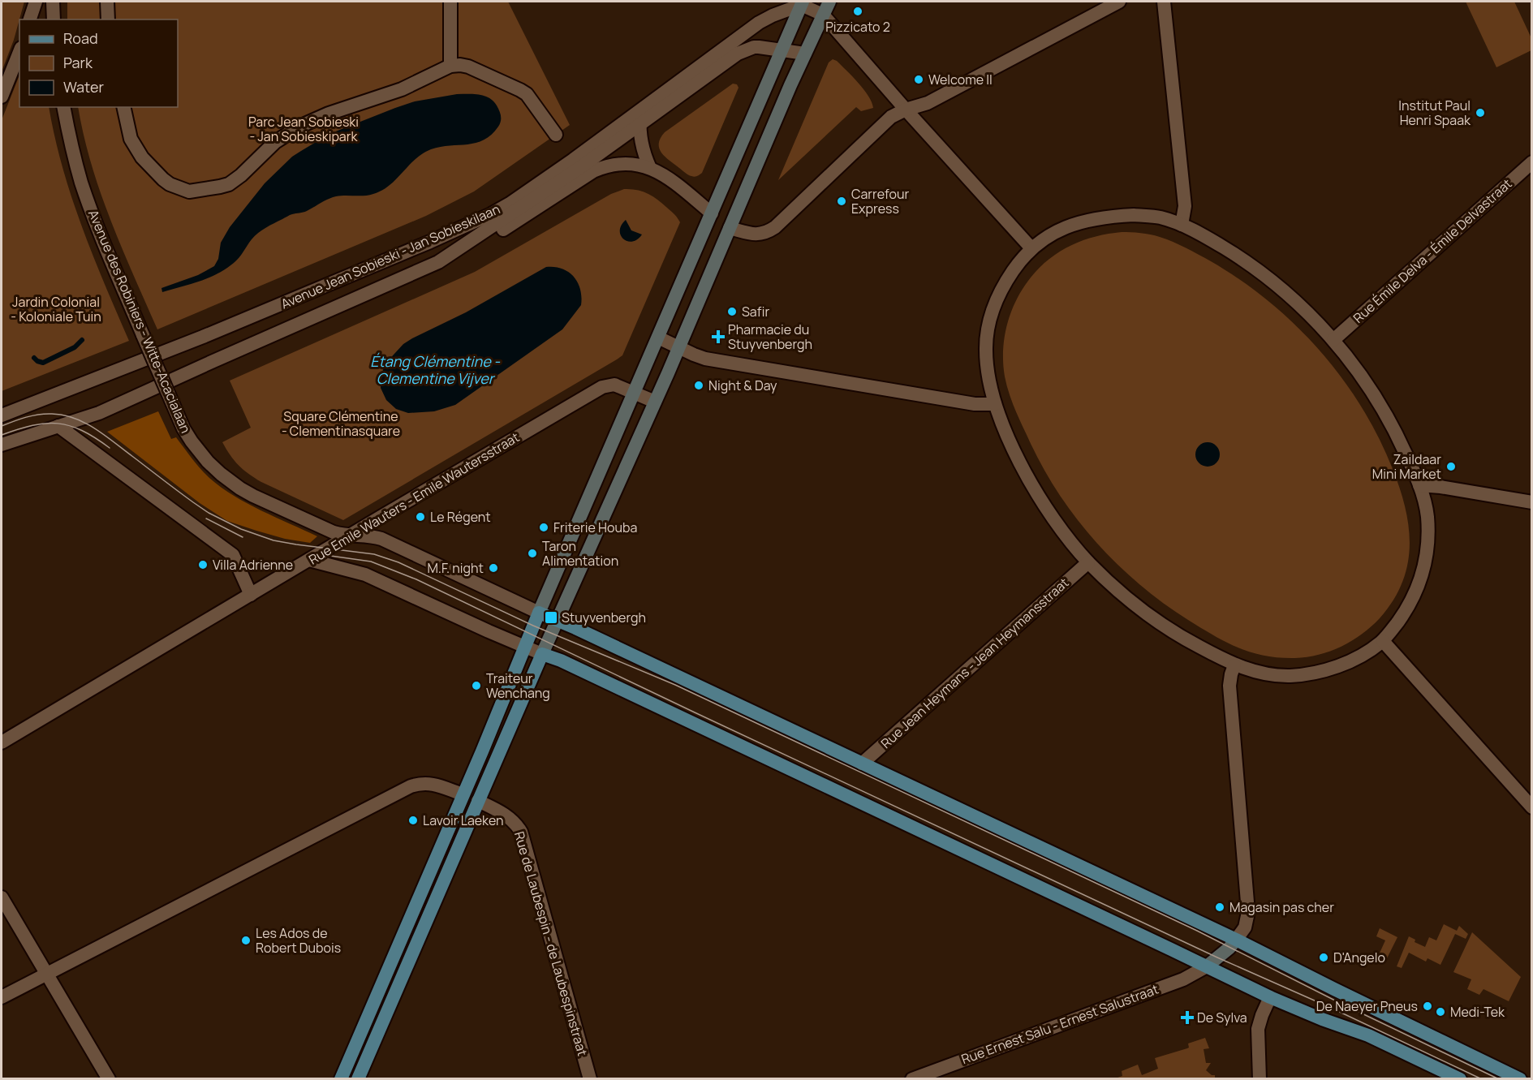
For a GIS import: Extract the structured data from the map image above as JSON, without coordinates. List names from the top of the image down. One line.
{"streets":{"street":["Rue Émile Delva - Émile Delvastraat","Avenue Jean Sobieski - Jan Sobieskilaan","Avenue des Robiniers - Witte-Acacialaan","Rue Emile Wauters - Emile Wautersstraat","Rue Jean Heymans - Jean Heymansstraat","Rue de Laubespin - de Laubespinstraat","Rue Ernest Salu - Ernest Salustraat"]},"crossings":[["Avenue des Robiniers - Witte-Acacialaan","Rue Emile Wauters - Emile Wautersstraat"]],"water":["Étang Clémentine - Clementine Vijver"],"parks":["Parc Jean Sobieski - Jan Sobieskipark","Jardin Colonial - Koloniale Tuin","Square Clémentine - Clementinasquare"],"places":{"other":["Pizzicato 2","Welcome II","Institut Paul Henri Spaak","Carrefour Express","Safir","Night & Day","Zaildaar Mini Market","Le Régent","Friterie Houba","Taron Alimentation","Villa Adrienne","M.F. night","Traiteur Wenchang","Lavoir Laeken","Magasin pas cher","Les Ados de Robert Dubois","D'Angelo","De Naeyer Pneus","Medi-Tek"],"health":["Pharmacie du Stuyvenbergh","De Sylva"],"transit":["Stuyvenbergh"]},"legend":["Road","Park","Water"]}
